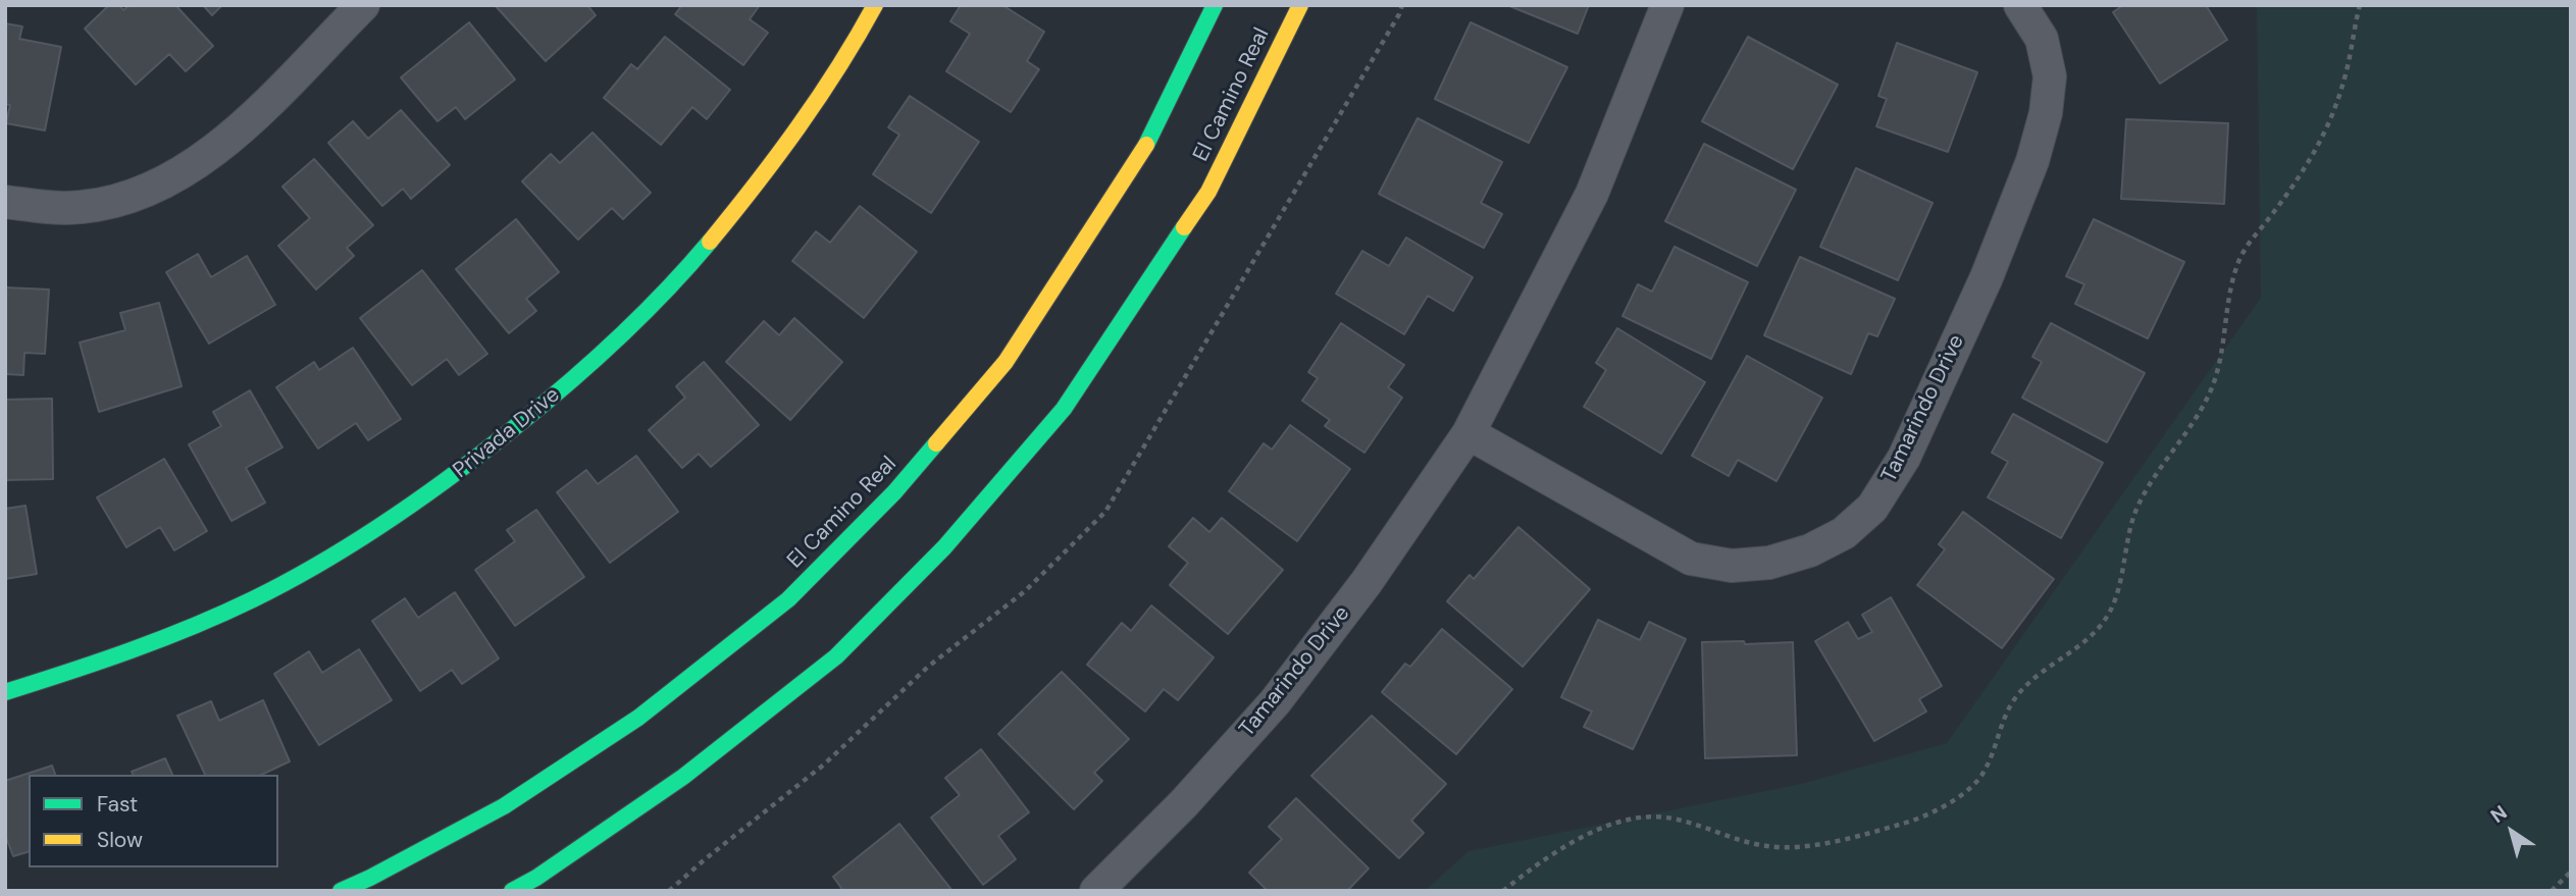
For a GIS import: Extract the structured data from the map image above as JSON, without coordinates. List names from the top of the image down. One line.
{"streets":{"main road":["El Camino Real","Privada Drive"],"street":["Tamarindo Drive"]},"legend":["Fast","Slow"],"north":"top left"}
